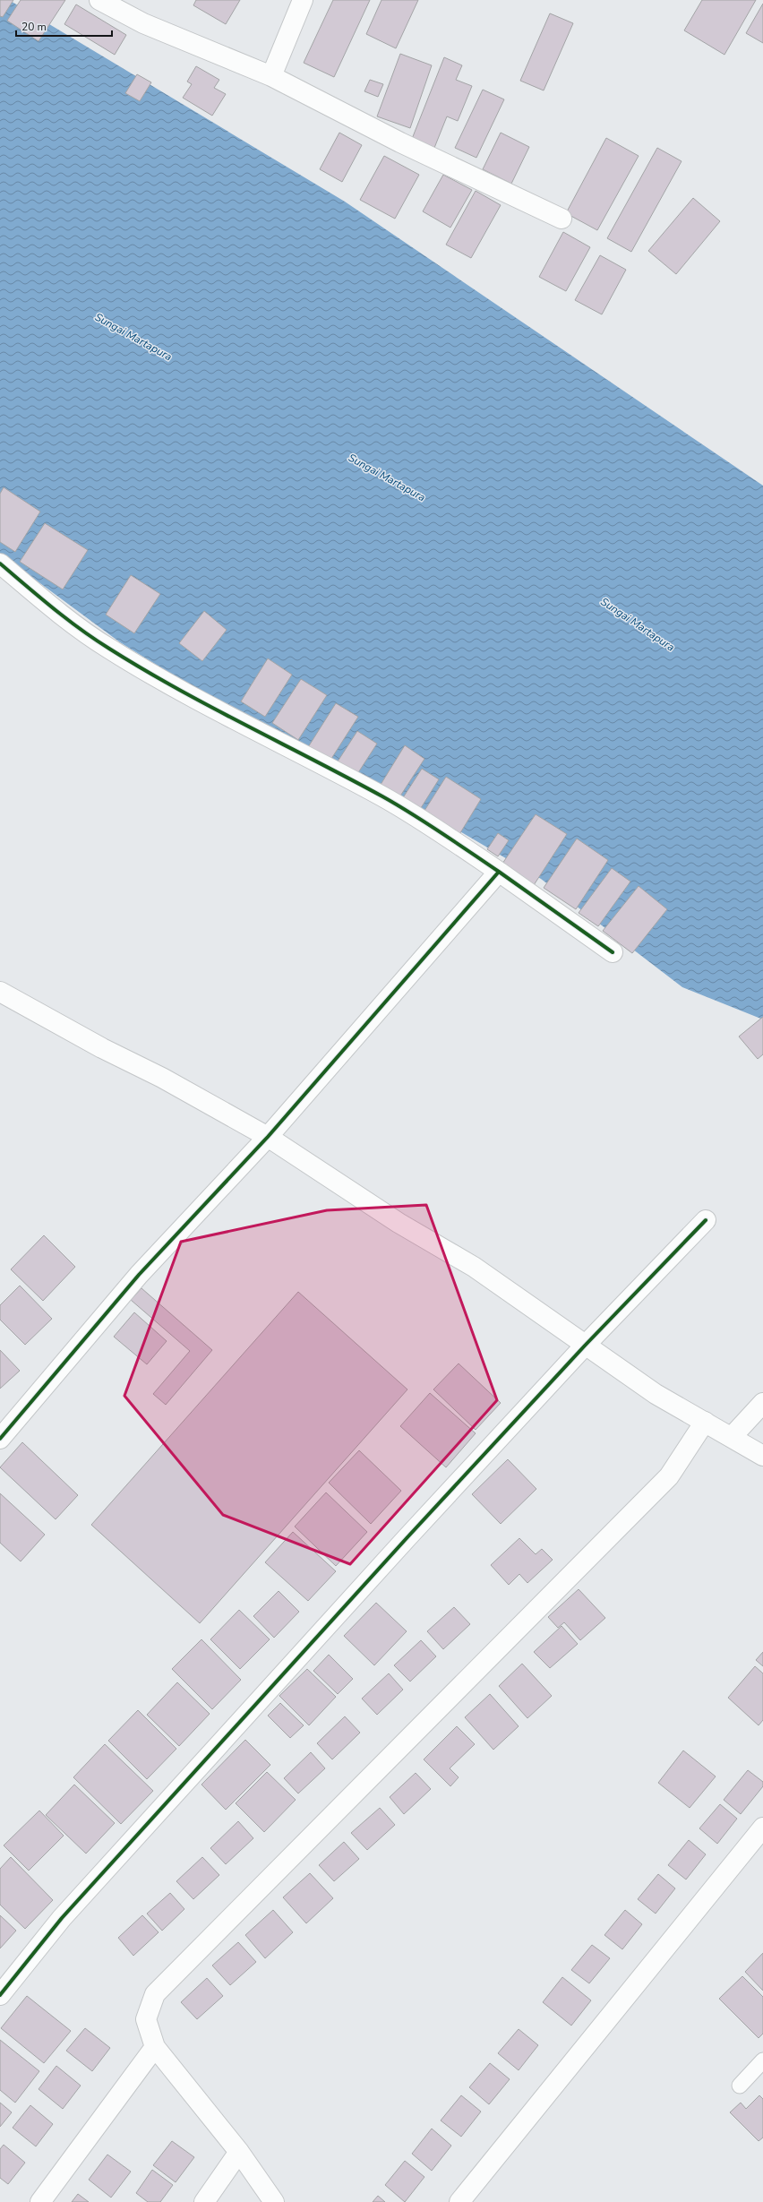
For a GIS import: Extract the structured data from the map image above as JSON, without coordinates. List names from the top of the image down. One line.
{"water":["Sungai Martapura"],"scale_bar":"20 m"}
